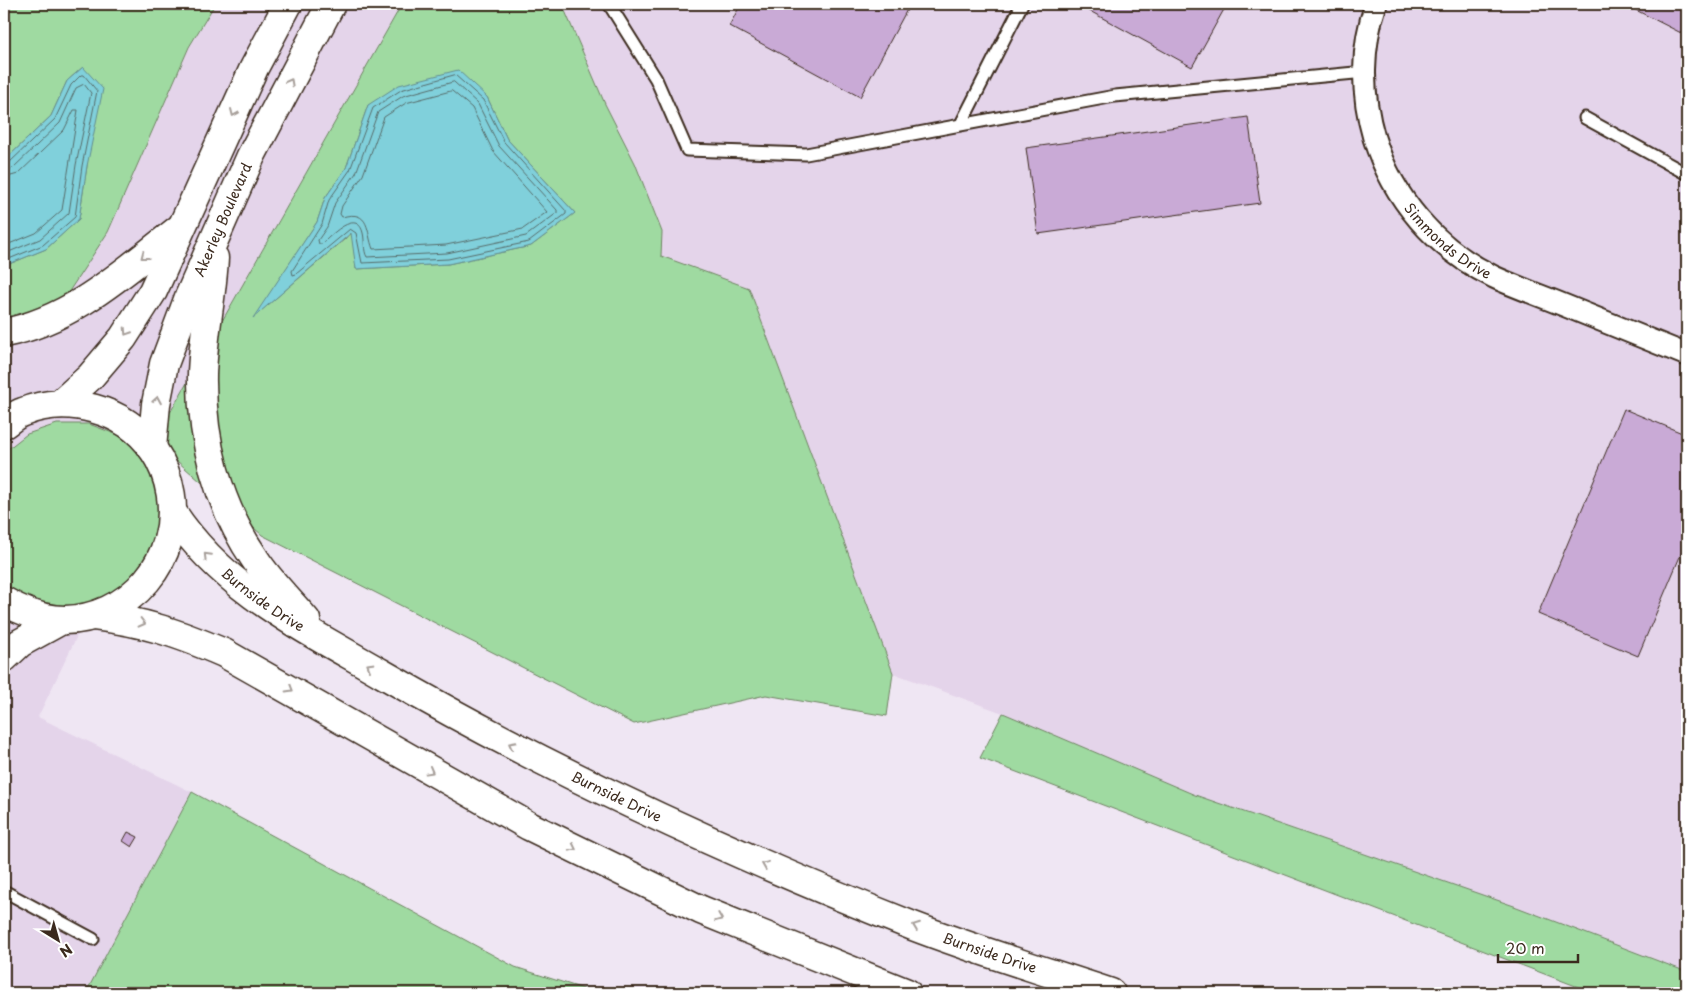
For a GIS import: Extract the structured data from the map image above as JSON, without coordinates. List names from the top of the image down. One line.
{"streets":{"main road":["Akerley Boulevard","Burnside Drive"],"street":["Simmonds Drive"]},"scale_bar":"20 m","north":"bottom right"}
